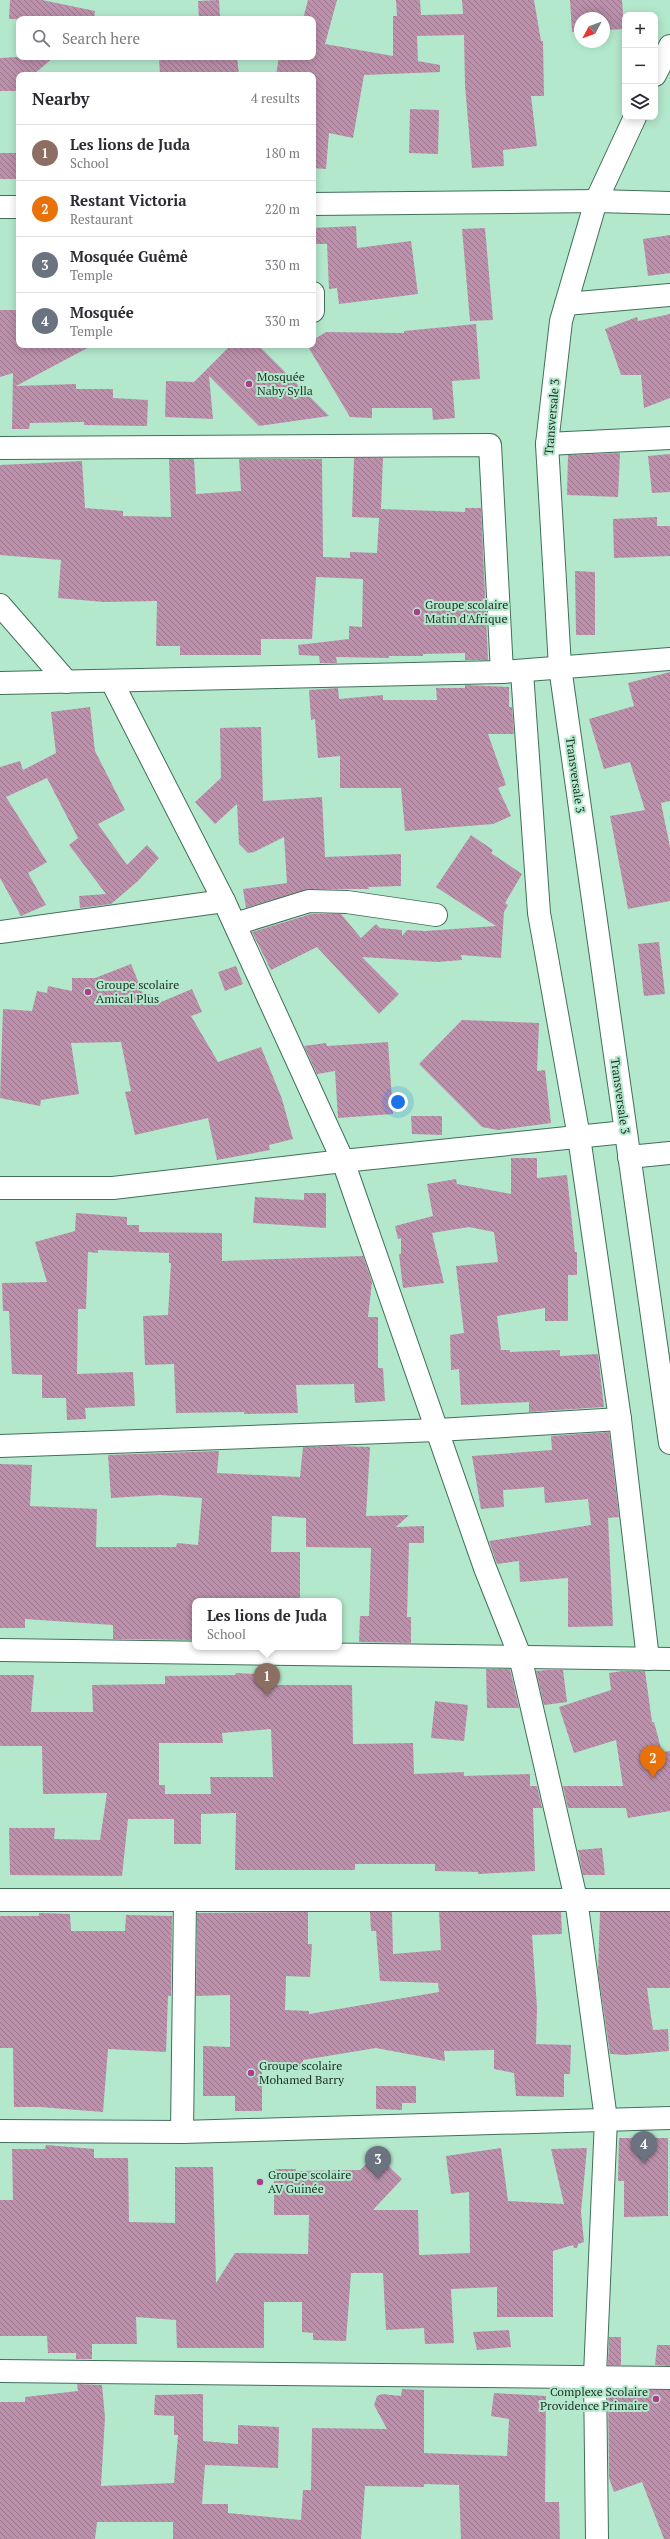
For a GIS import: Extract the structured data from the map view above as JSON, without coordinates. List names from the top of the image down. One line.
{"streets":{"street":["Transversale 3"]},"places":["Mosquée Naby Sylla","Groupe scolaire Matin d'Afrique","Groupe scolaire Amical Plus","Groupe scolaire Mohamed Barry","Groupe scolaire AV Guinée","Complexe Scolaire Providence Primaire"],"north":"bottom left","page":{"map_buttons":["+","−"],"search":"Search here","heading":["Nearby","4 results"],"list":[{"mark":"1","name":"Les lions de Juda","note":"School","value":"180 m"},{"mark":"2","name":"Restant Victoria","note":"Restaurant","value":"220 m"},{"mark":"3","name":"Mosquée Guêmê","note":"Temple","value":"330 m"},{"mark":"4","name":"Mosquée","note":"Temple","value":"330 m"}],"popup":["Les lions de Juda","School"],"pins":["1","2","4","3"]}}
